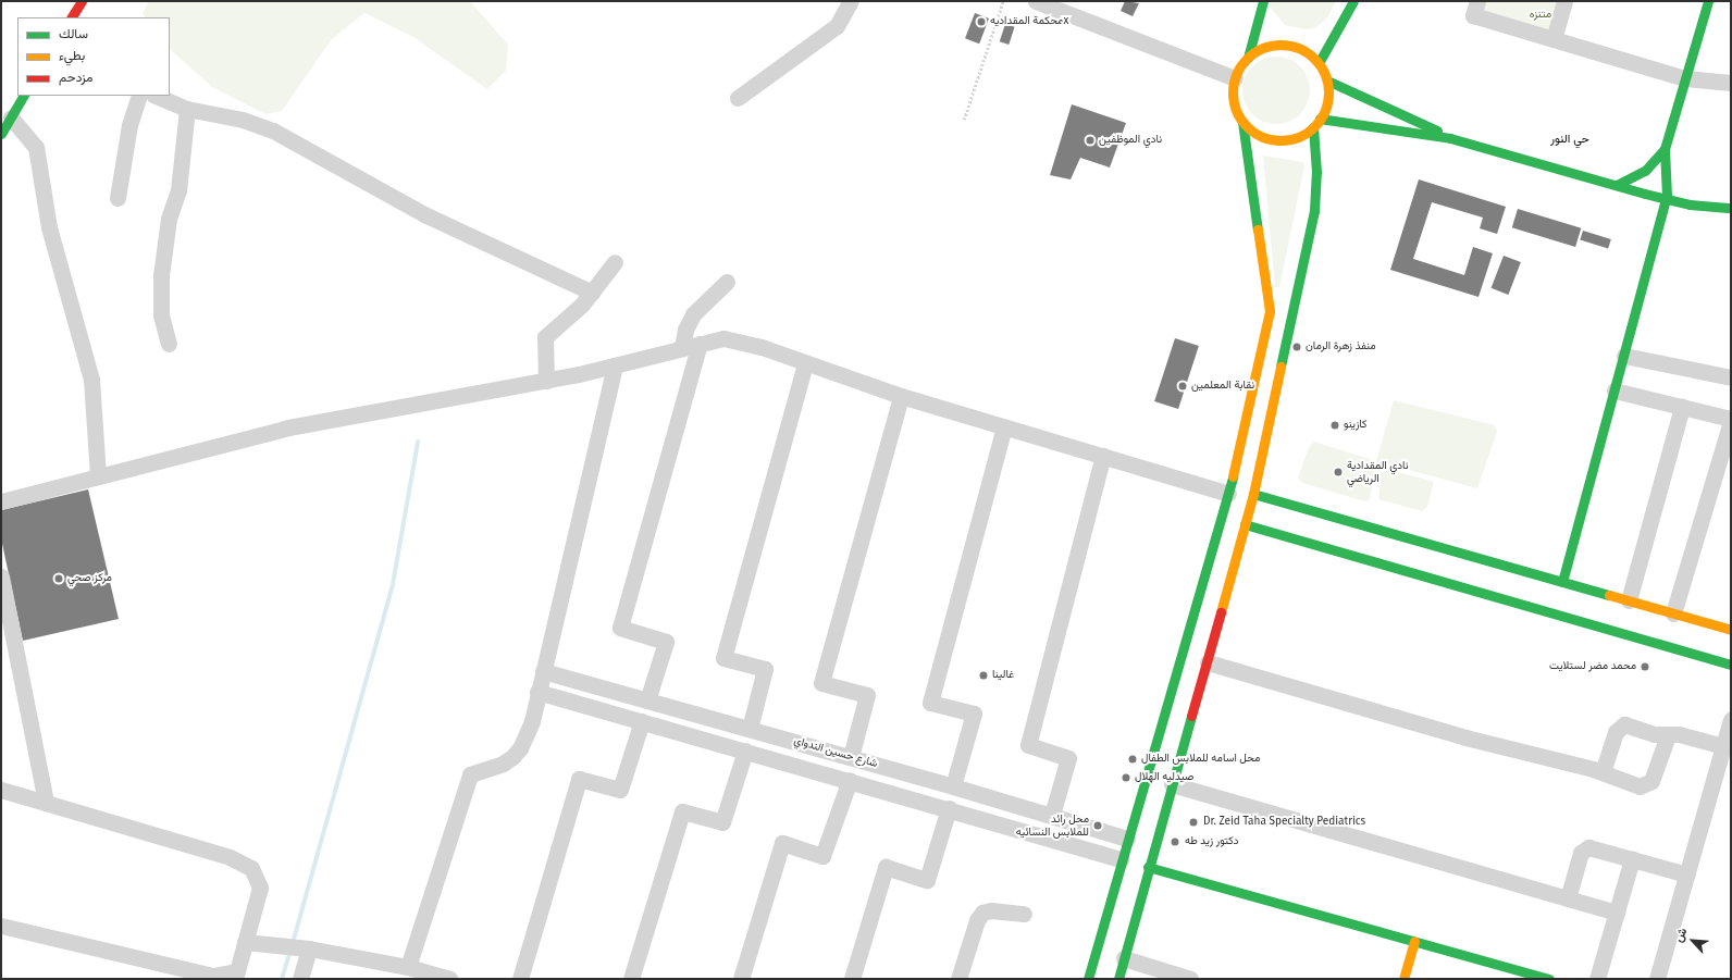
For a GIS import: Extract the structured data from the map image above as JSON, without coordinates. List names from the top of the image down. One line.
{"streets":{"street":["شارع حسين الندواي"]},"districts":["حي النور"],"parks":["متنزه"],"places":["محكمة المقداديهx","نادي الموظفين","منفذ زهرة الرمان","نقابة المعلمين","كازينو","نادي المقدادية الرياضي","مركز صحي","محمد مضر لستلايت","غالينا","محل اسامه للملابس الطفال","صيدليه الهلال","Dr. Zeid Taha Specialty Pediatrics","محل رائد للملابس النسائيه","دكتور زيد طه"],"legend":["سالك","بطيء","مزدحم"],"north":"top left"}
